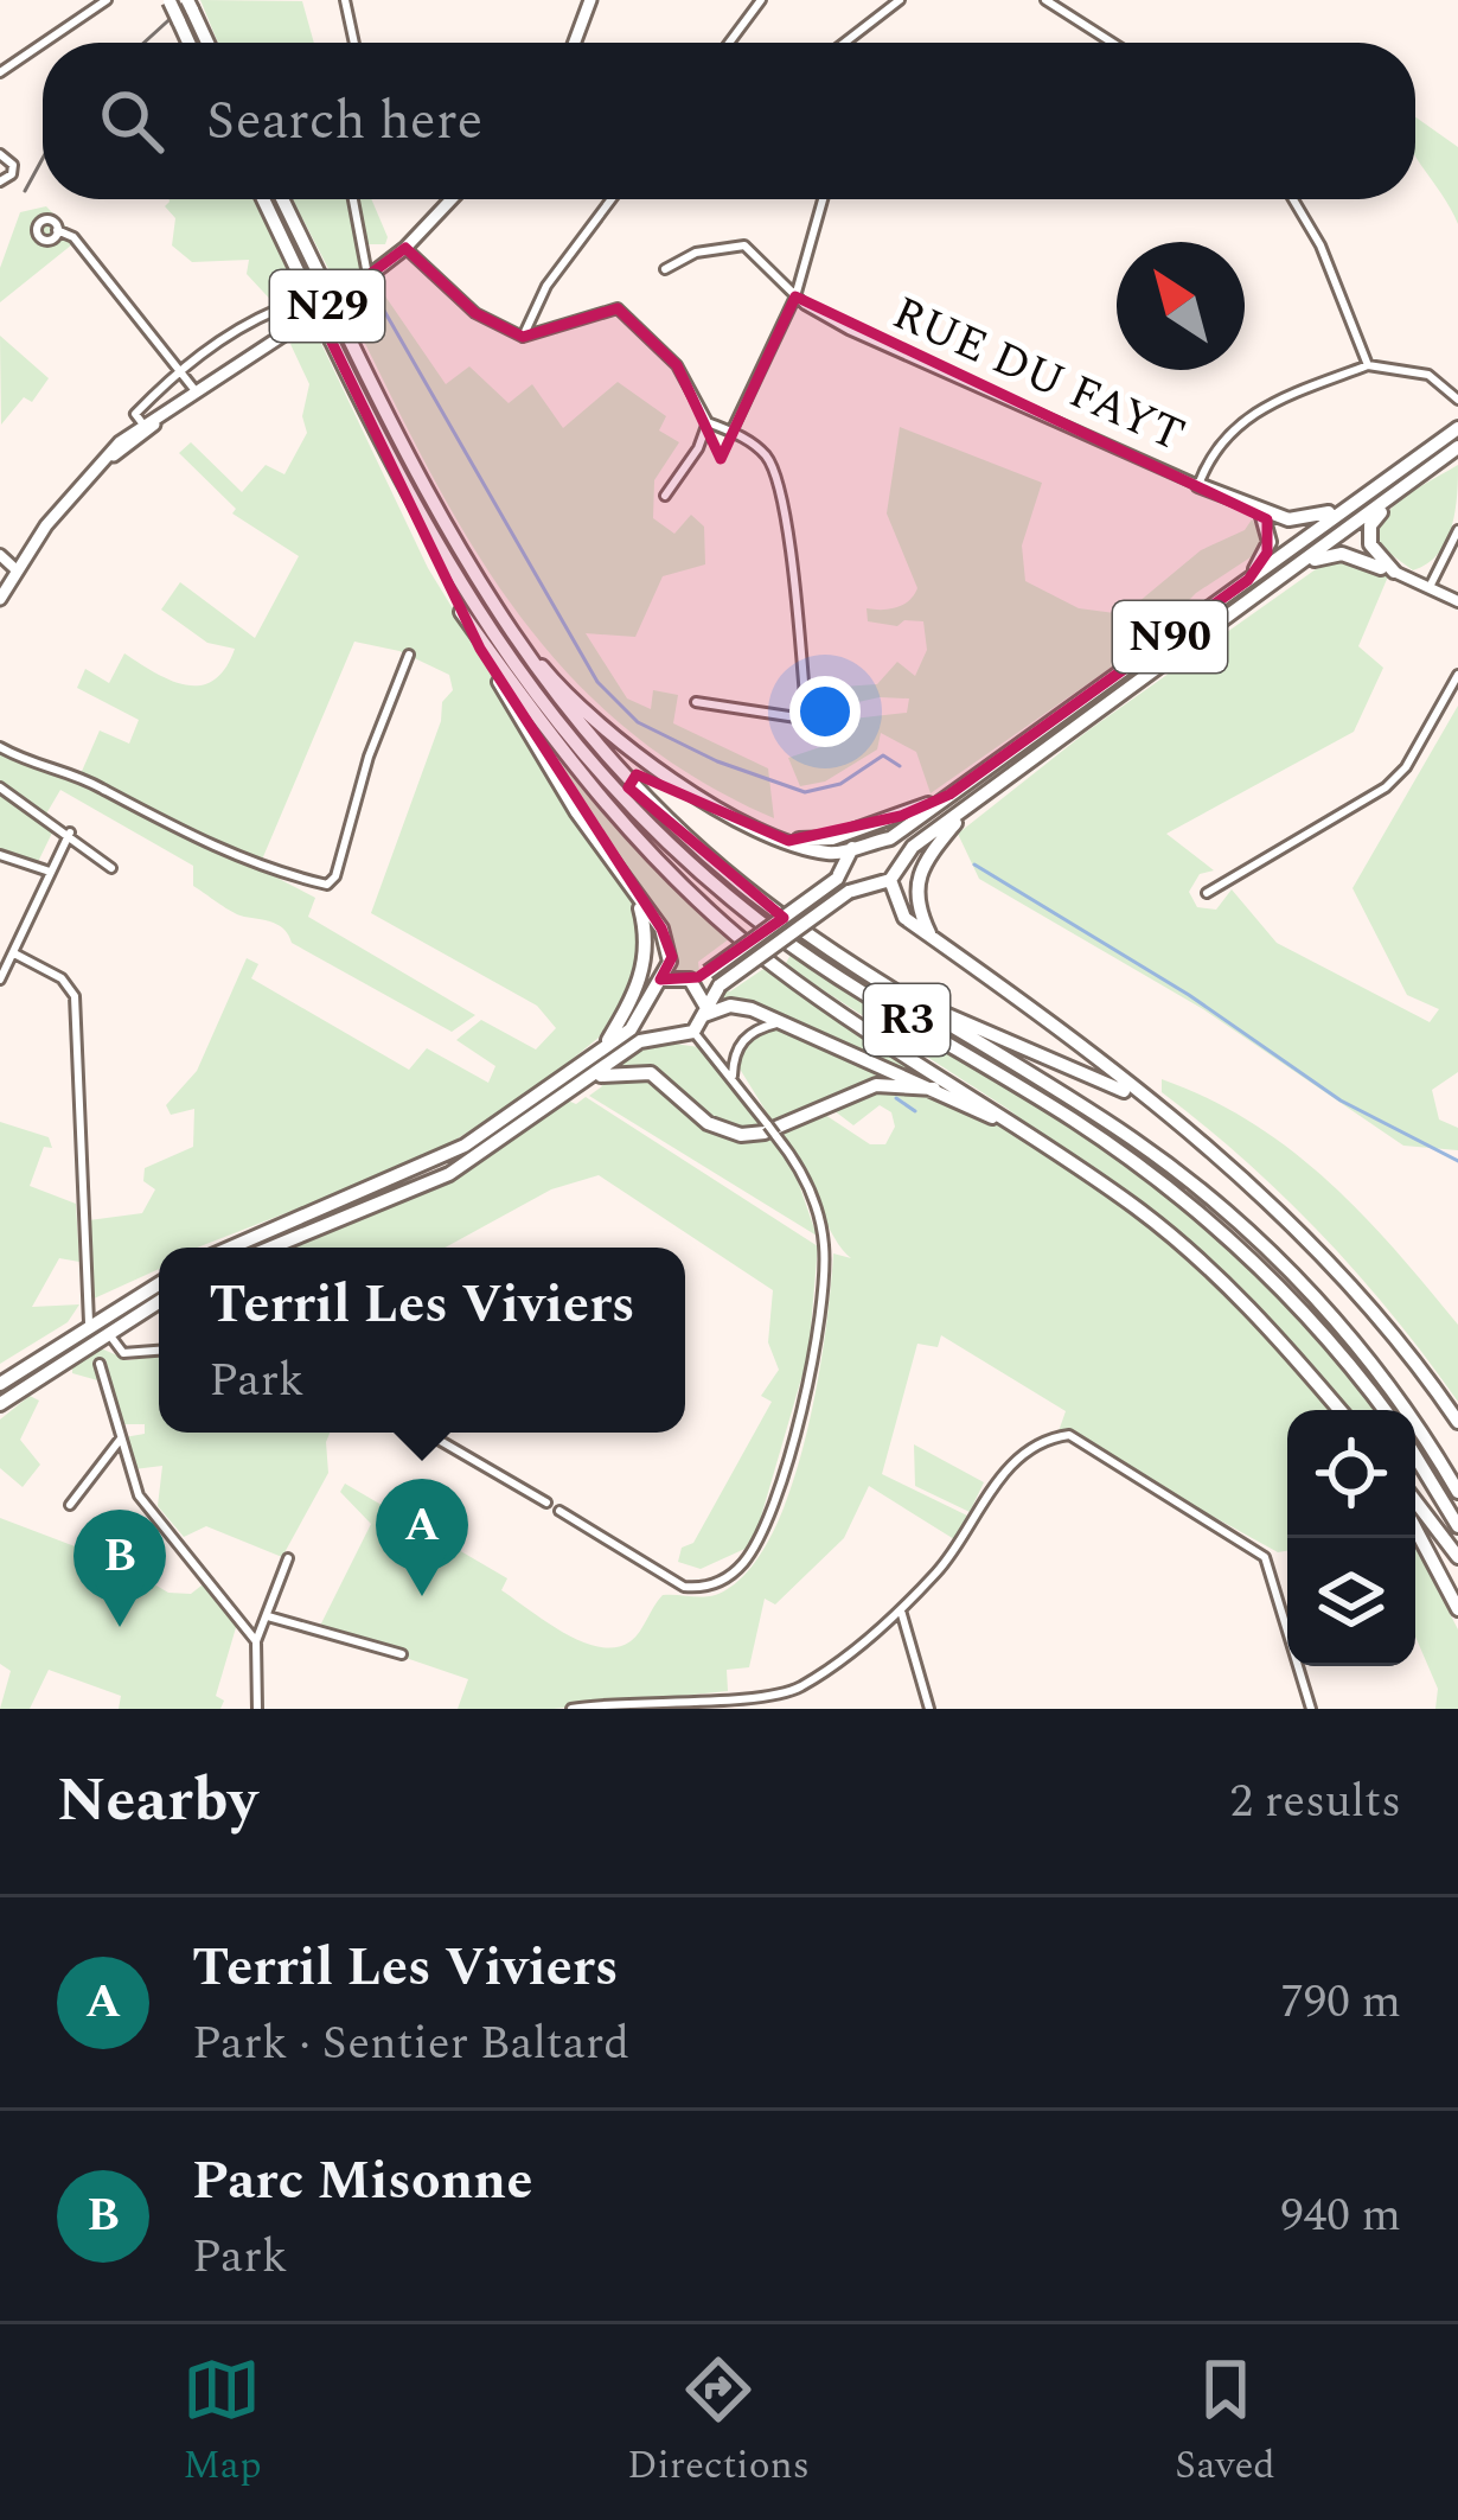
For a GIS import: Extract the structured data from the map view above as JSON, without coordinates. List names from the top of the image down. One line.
{"streets":{"highway":["N90","R3"],"main road":["N29"],"street":["RUE DU FAYT"]},"crossings":[["RUE DU FAYT","N90"]],"north":"top left","page":{"search":"Search here","popup":["Terril Les Viviers","Park"],"pins":["A","B"],"heading":["Nearby","2 results"],"list":[{"mark":"A","name":"Terril Les Viviers","note":"Park · Sentier Baltard","value":"790 m"},{"mark":"B","name":"Parc Misonne","note":"Park","value":"940 m"}],"nav":["Map","Directions","Saved"]}}
